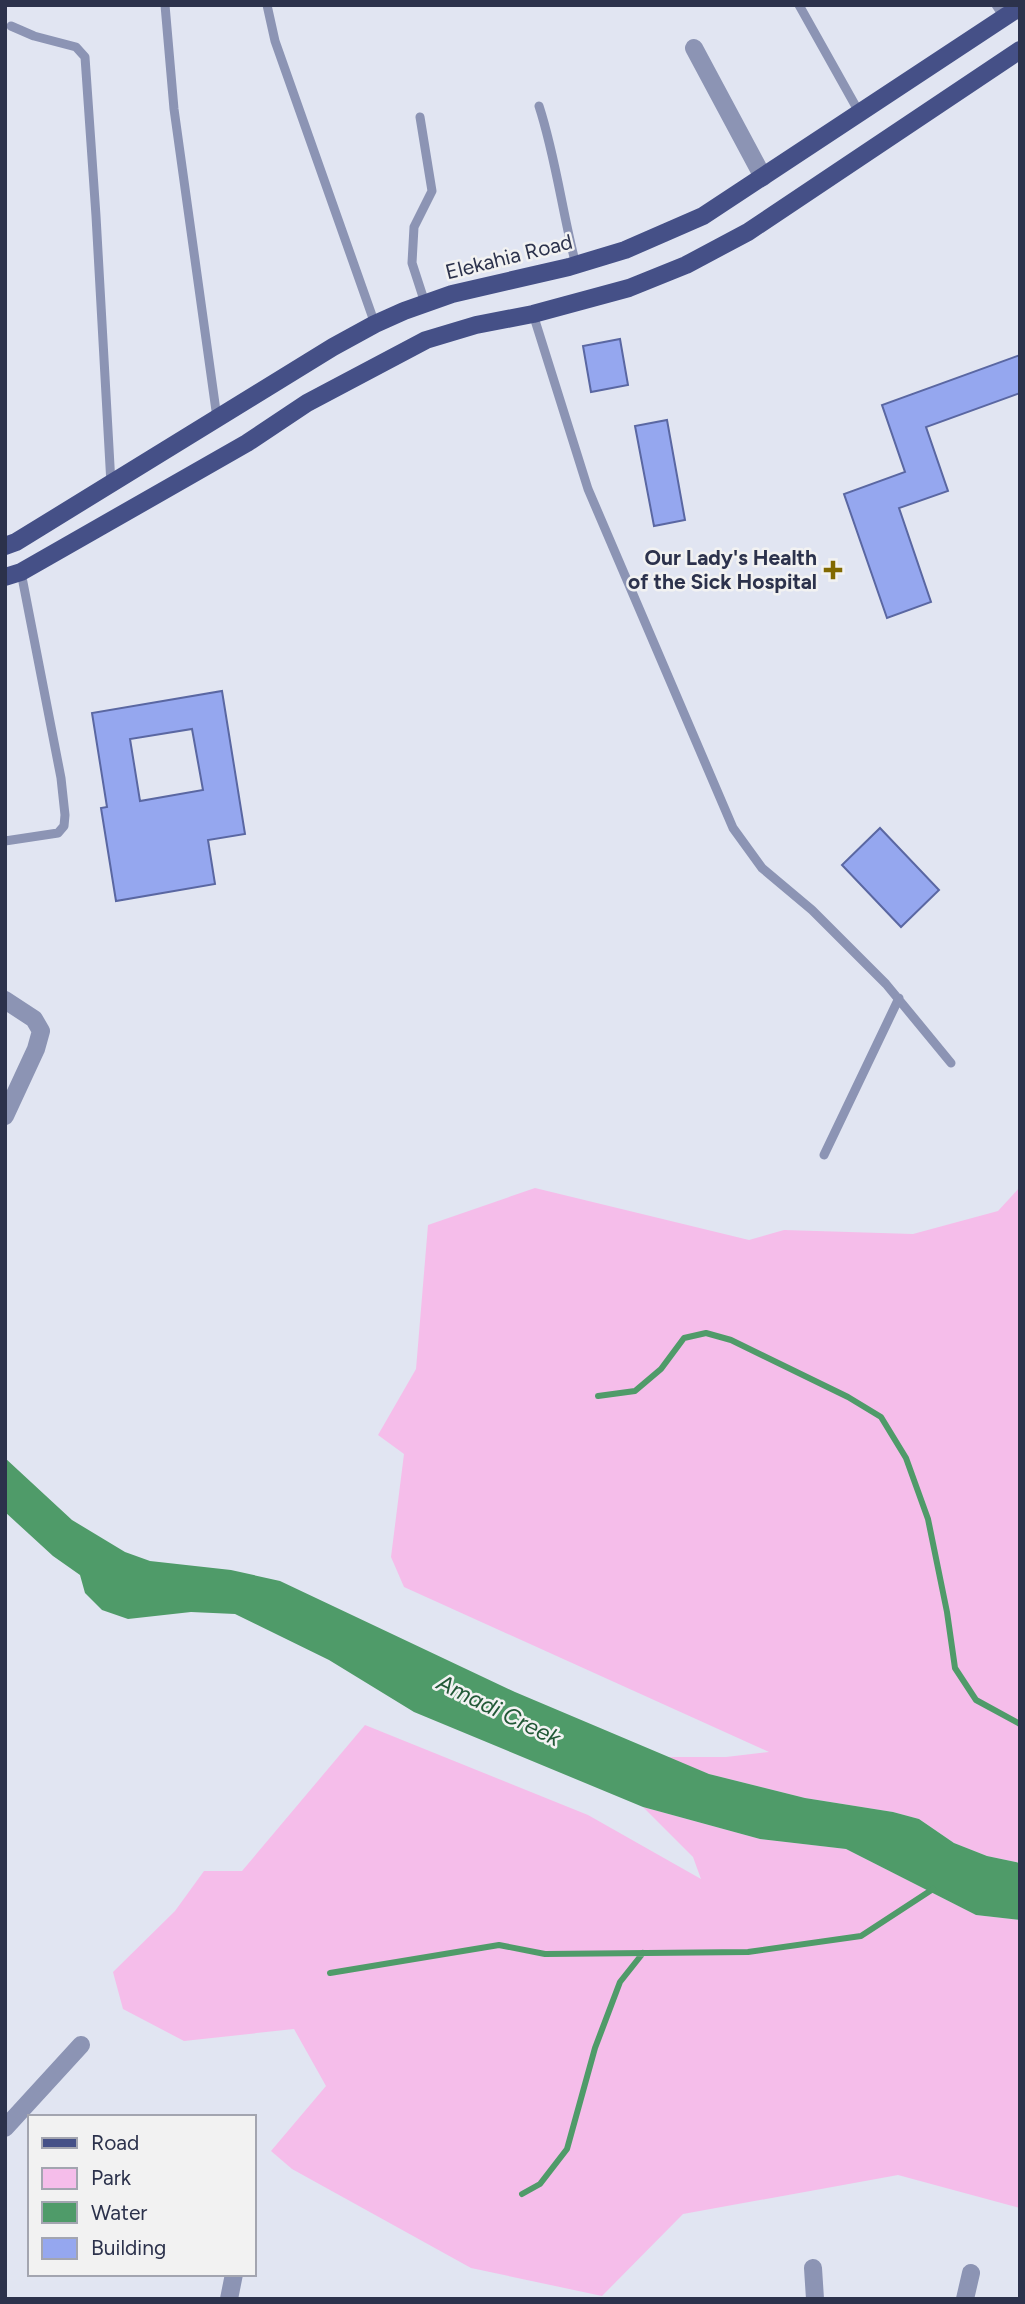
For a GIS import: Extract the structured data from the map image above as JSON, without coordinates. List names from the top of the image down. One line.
{"streets":{"main road":["Elekahia Road"]},"water":["Amadi Creek"],"places":{"health":["Our Lady's Health of the Sick Hospital"]},"legend":["Road","Park","Water","Building"]}
